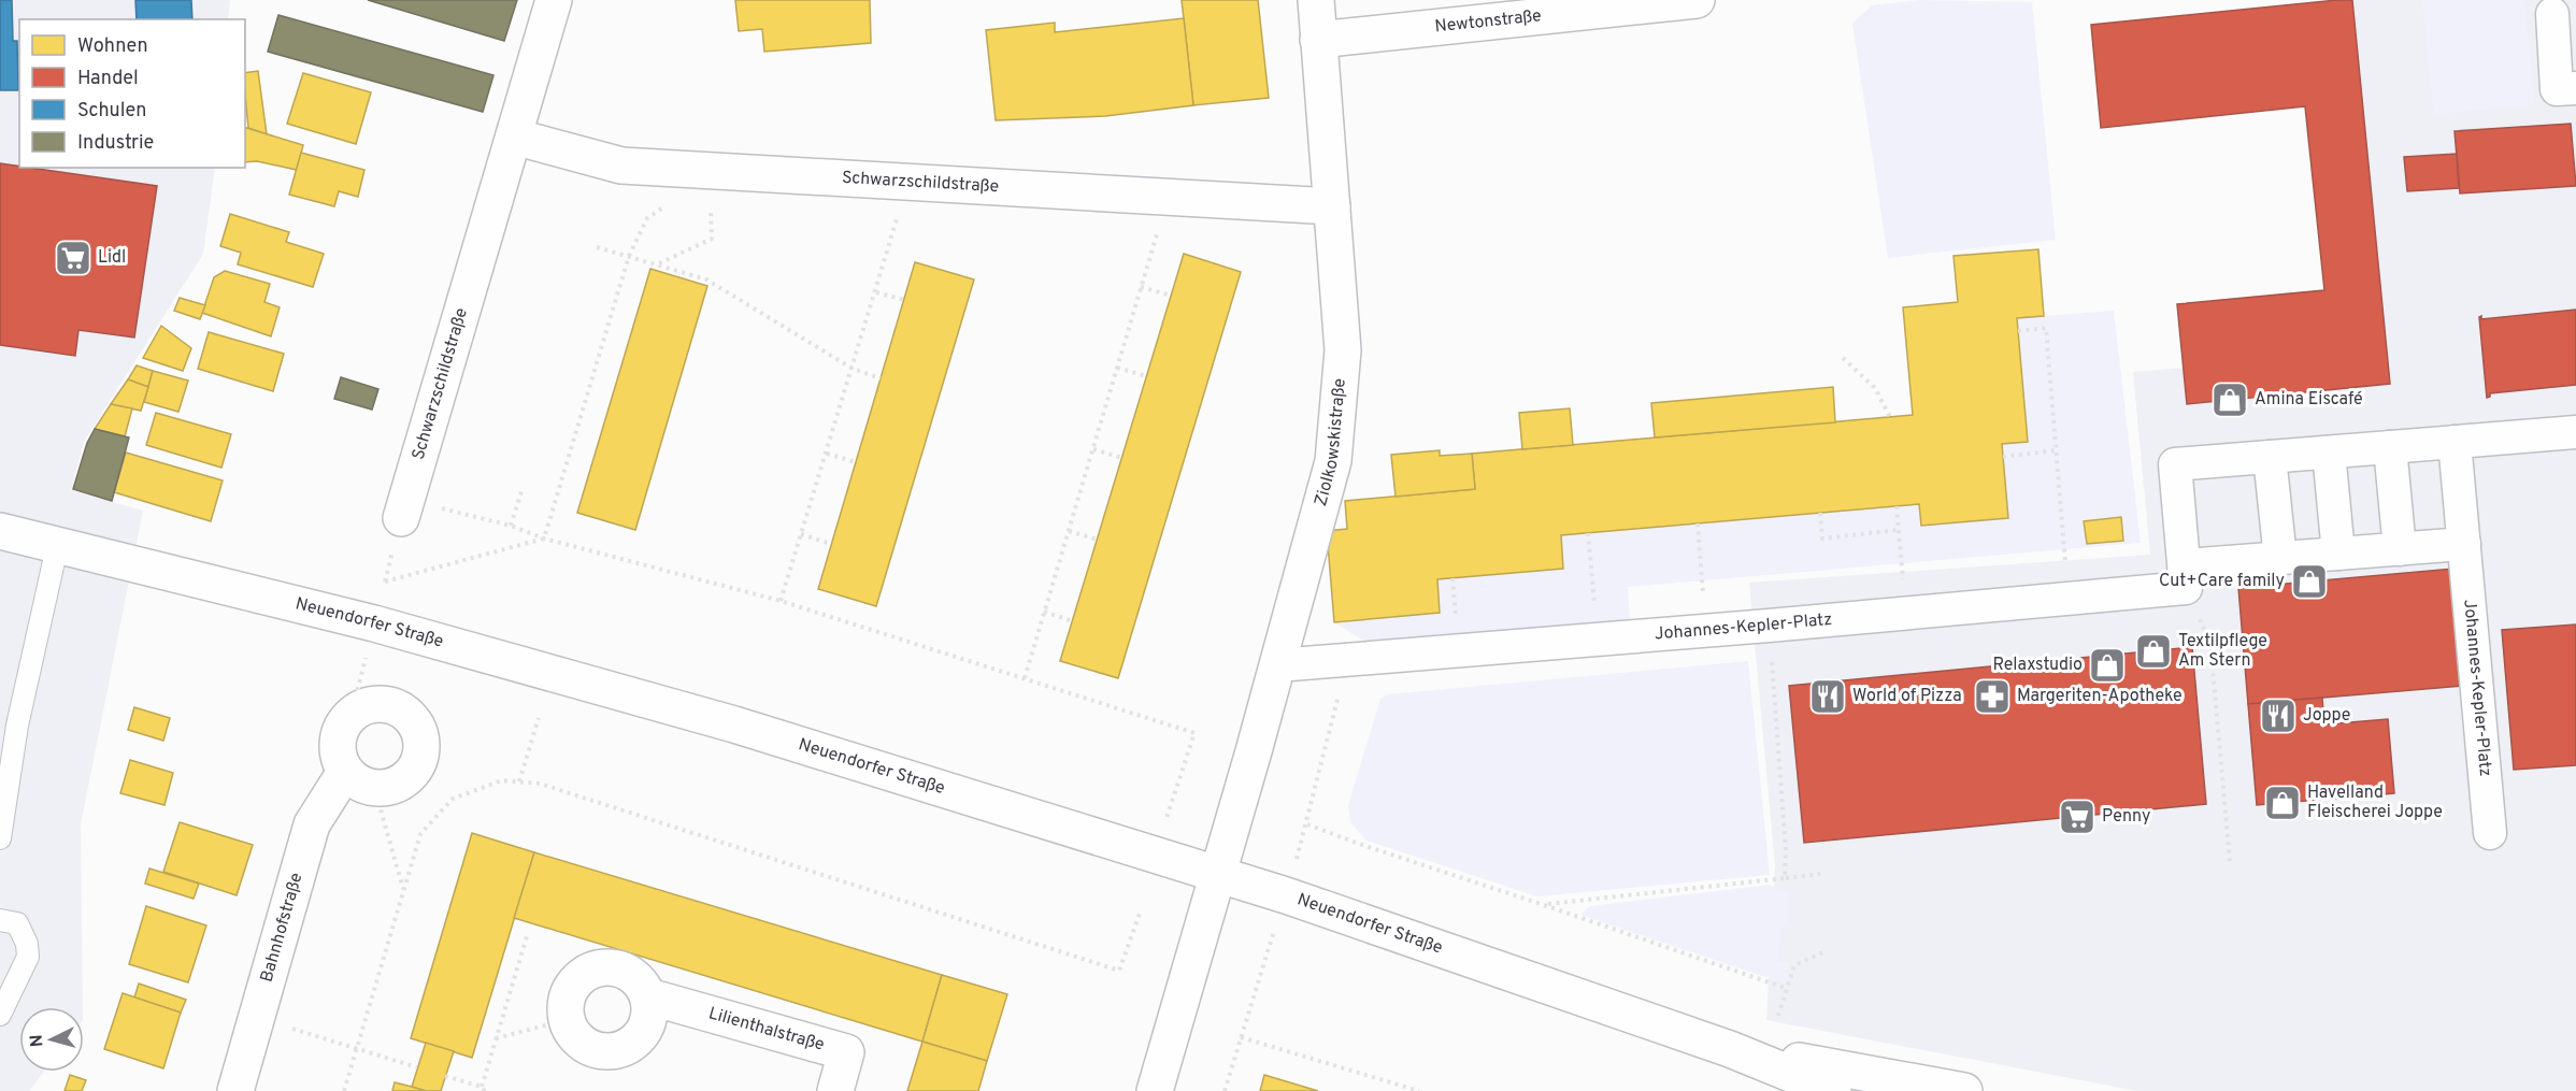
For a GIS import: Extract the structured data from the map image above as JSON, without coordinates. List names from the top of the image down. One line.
{"streets":{"street":["Newtonstraße","Schwarzschildstraße","Ziolkowskistraße","Neuendorfer Straße","Johannes-Kepler-Platz","Bahnhofstraße","Lilienthalstraße"]},"crossings":[["Newtonstraße","Ziolkowskistraße"],["Schwarzschildstraße","Ziolkowskistraße"],["Ziolkowskistraße","Neuendorfer Straße"],["Ziolkowskistraße","Johannes-Kepler-Platz"]],"places":{"supermarket":["Lidl","Penny"],"shop":["Amina Eiscafé","Cut+Care family","Textilpflege Am Stern","Relaxstudio","Havelland Fleischerei Joppe"],"restaurant":["World of Pizza","Joppe"],"pharmacy":["Margeriten-Apotheke"]},"legend":["Wohnen","Handel","Schulen","Industrie"],"north":"left"}
